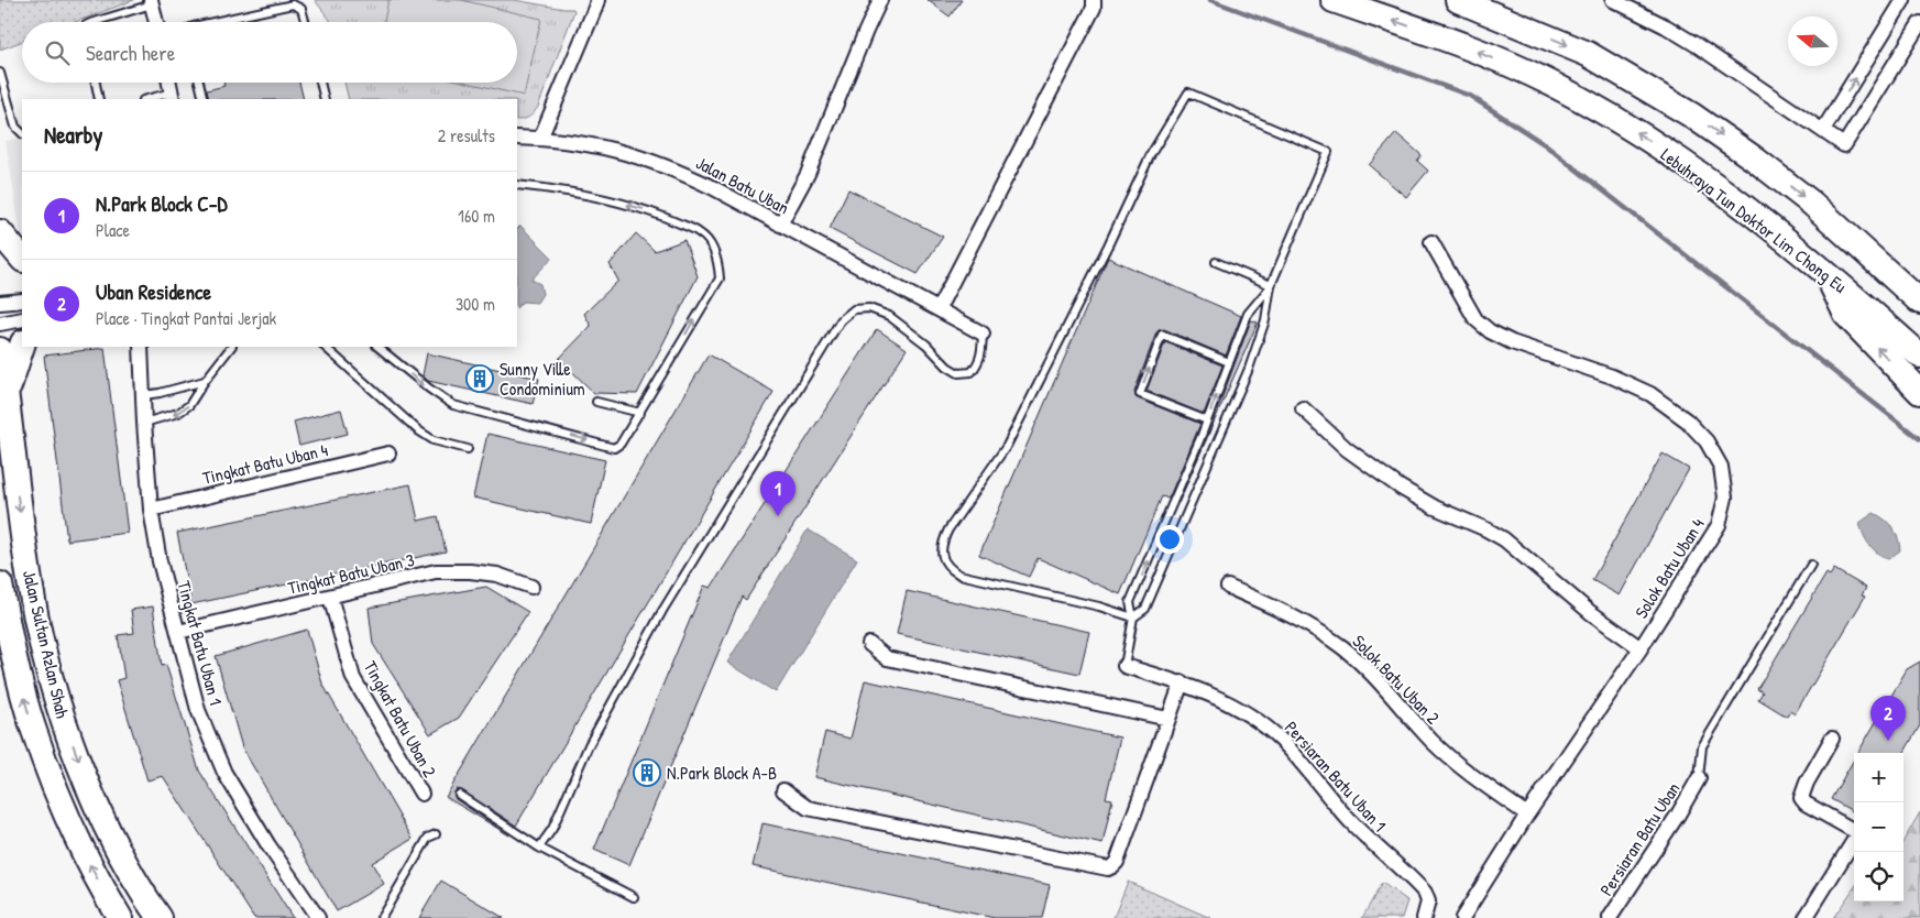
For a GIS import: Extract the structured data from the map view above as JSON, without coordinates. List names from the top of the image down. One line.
{"streets":{"highway":["Lebuhraya Tun Doktor Lim Chong Eu","Jalan Sultan Azlan Shah"],"street":["Jalan Batu Uban","Tingkat Batu Uban 4","Solok Batu Uban 4","Tingkat Batu Uban 3","Tingkat Batu Uban 1","Solok Batu Uban 2","Tingkat Batu Uban 2","Persiaran Batu Uban 1","Persiaran Batu Uban"]},"crossings":[["Tingkat Batu Uban 4","Tingkat Batu Uban 1"],["Solok Batu Uban 4","Solok Batu Uban 2"],["Tingkat Batu Uban 3","Tingkat Batu Uban 1"],["Tingkat Batu Uban 3","Tingkat Batu Uban 2"]],"places":{"building":["Sunny Ville Condominium","N.Park Block A-B"]},"north":"left","page":{"search":"Search here","heading":["Nearby","2 results"],"list":[{"mark":"1","name":"N.Park Block C-D","note":"Place","value":"160 m"},{"mark":"2","name":"Uban Residence","note":"Place · Tingkat Pantai Jerjak","value":"300 m"}],"pins":["1","2"],"map_buttons":["+","−"]}}
